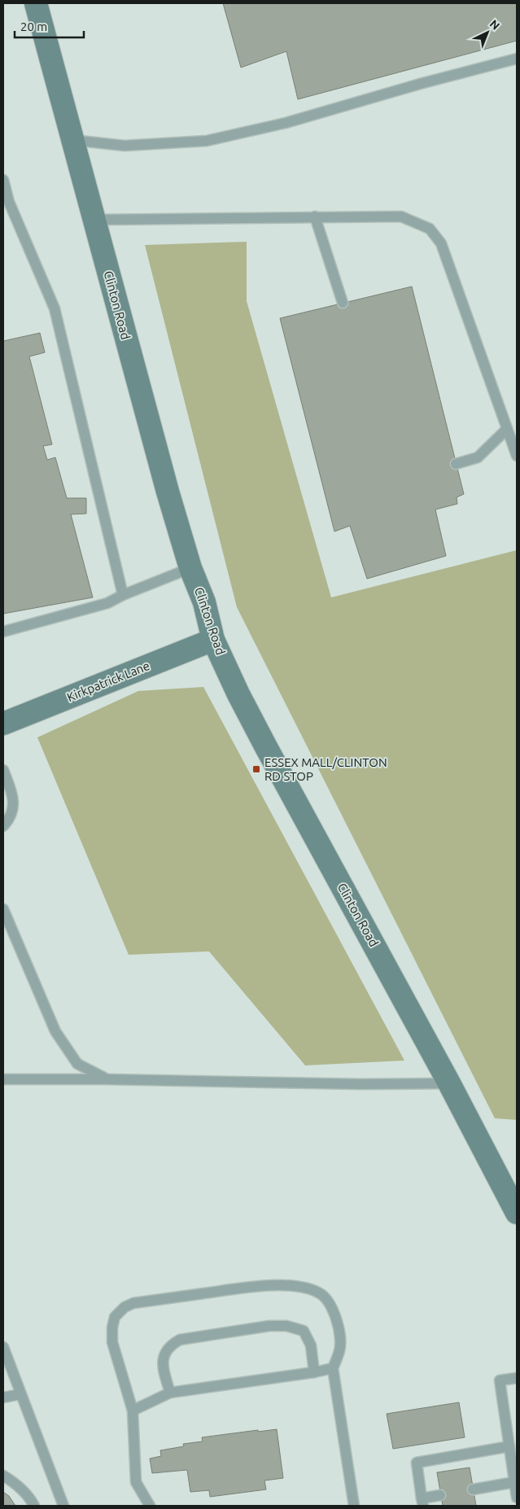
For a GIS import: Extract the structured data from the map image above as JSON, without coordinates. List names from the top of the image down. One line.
{"streets":{"street":["Clinton Road","Kirkpatrick Lane"]},"crossings":[["Clinton Road","Kirkpatrick Lane"]],"places":{"transit":["ESSEX MALL/CLINTON RD STOP"]},"scale_bar":"20 m","north":"top right"}
